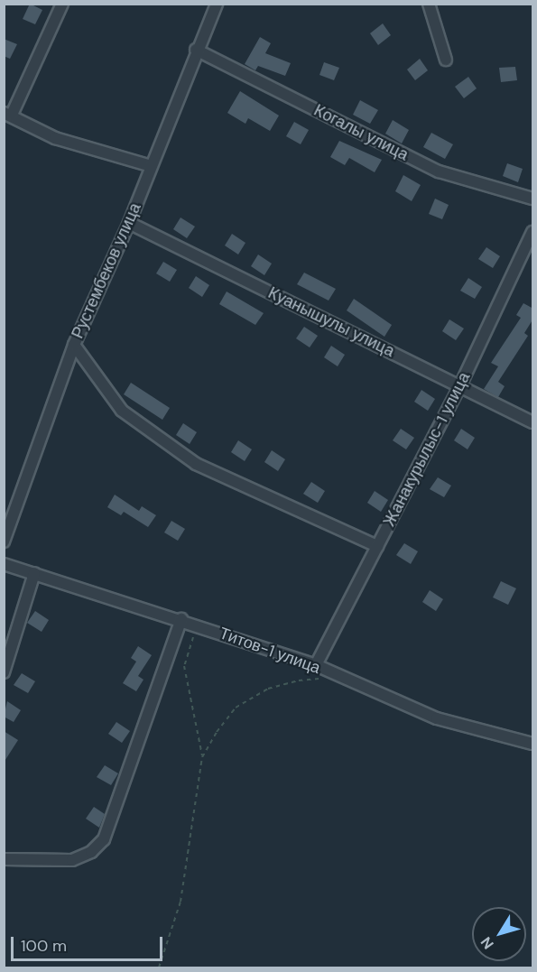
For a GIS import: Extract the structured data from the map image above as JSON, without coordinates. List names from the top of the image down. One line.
{"streets":{"street":["Когалы улица","Рустембеков улица","Куанышулы улица","Жанакурылыс-1 улица","Титов-1 улица"]},"crossings":[["Когалы улица","Рустембеков улица"],["Рустембеков улица","Куанышулы улица"],["Куанышулы улица","Жанакурылыс-1 улица"],["Жанакурылыс-1 улица","Титов-1 улица"]],"scale_bar":"100 m","north":"bottom left"}
